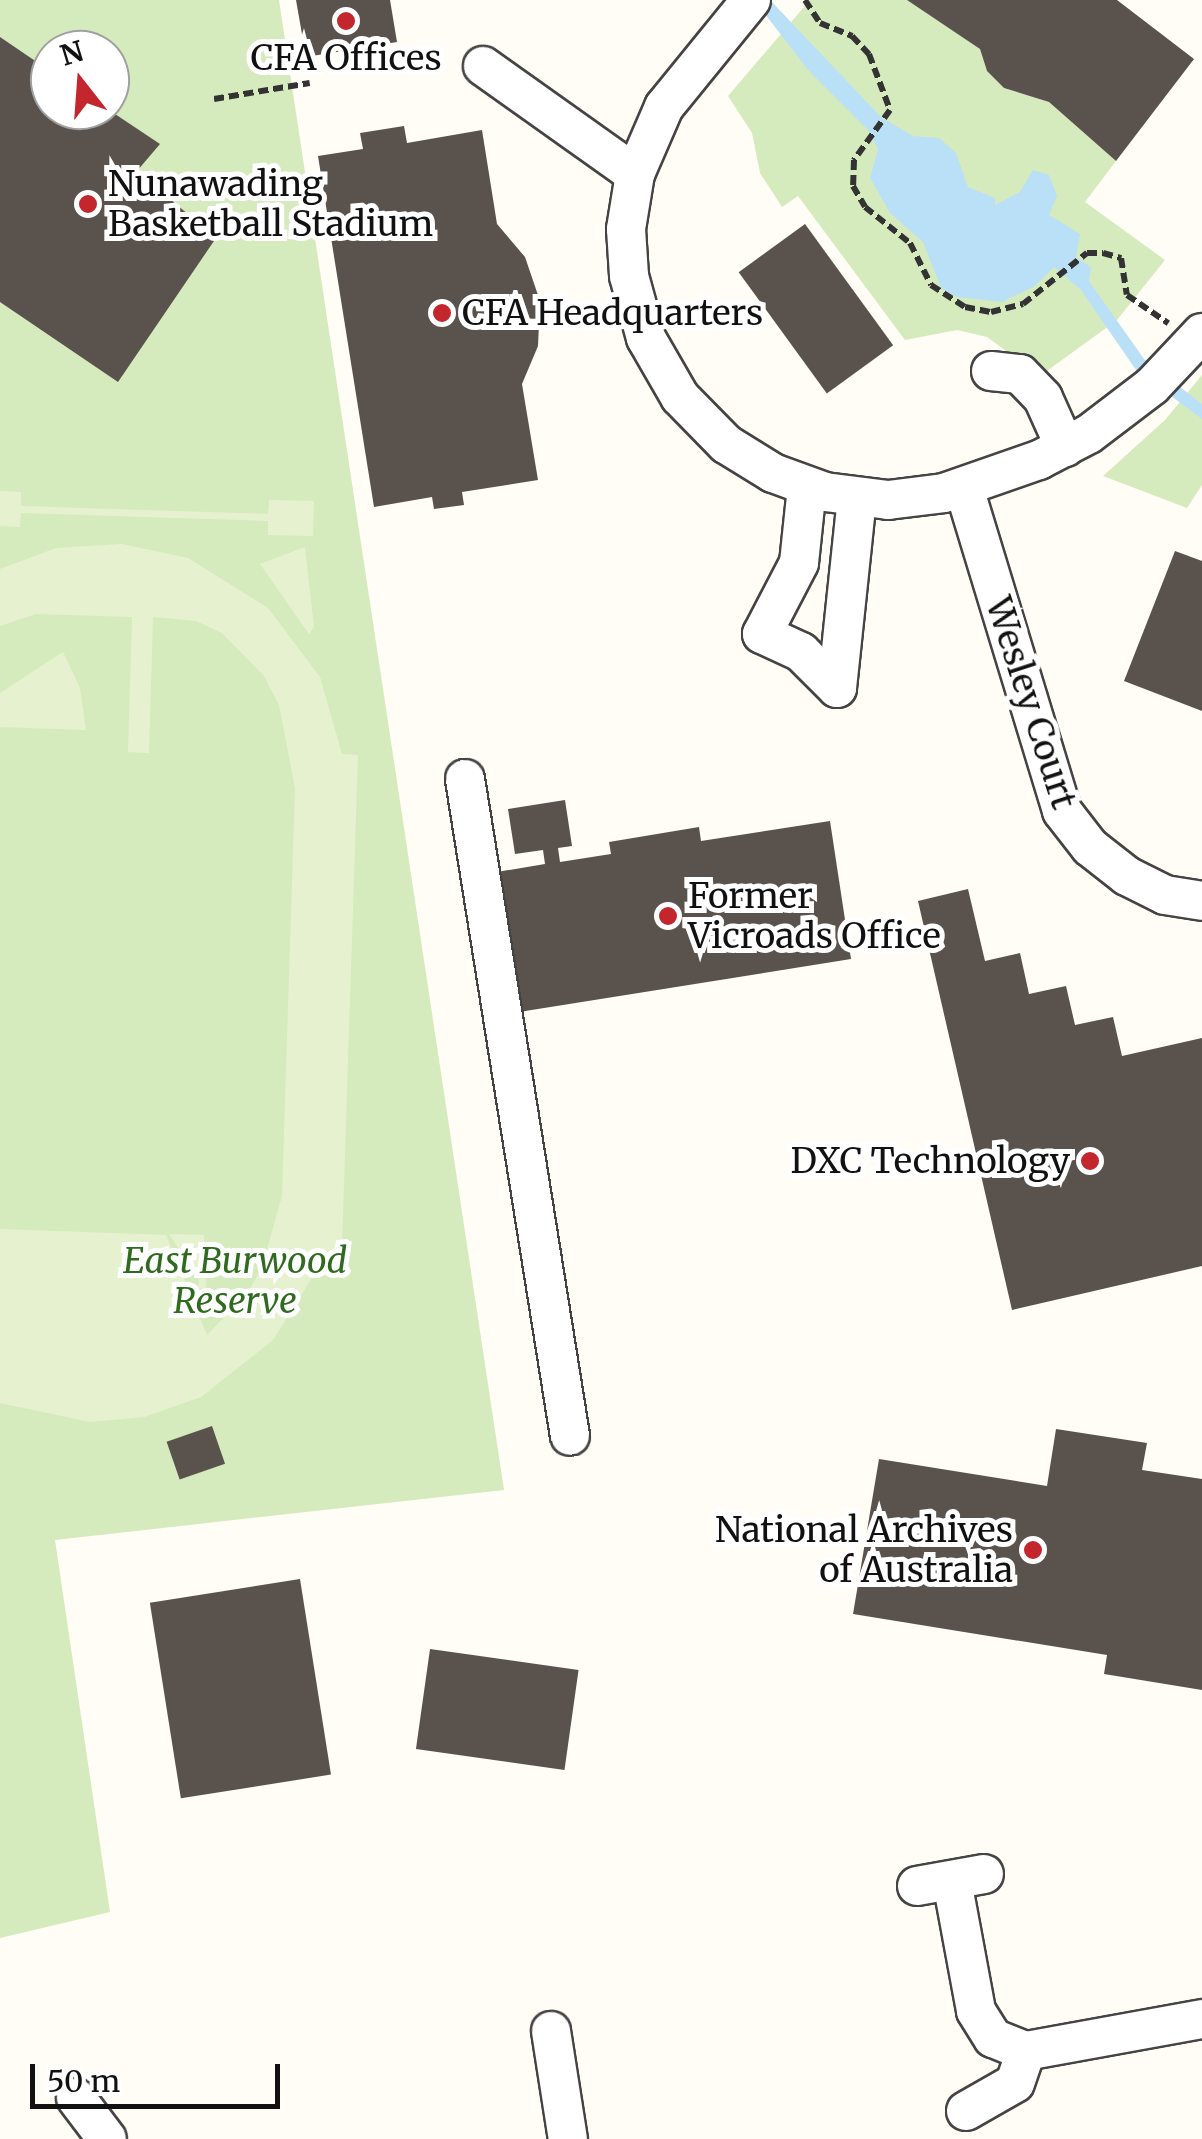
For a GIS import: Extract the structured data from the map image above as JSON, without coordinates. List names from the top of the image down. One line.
{"streets":{"street":["Wesley Court"]},"parks":["East Burwood Reserve"],"places":["CFA Offices","Nunawading Basketball Stadium","CFA Headquarters","Former Vicroads Office","DXC Technology","National Archives of Australia"],"scale_bar":"50 m","north":"top"}
